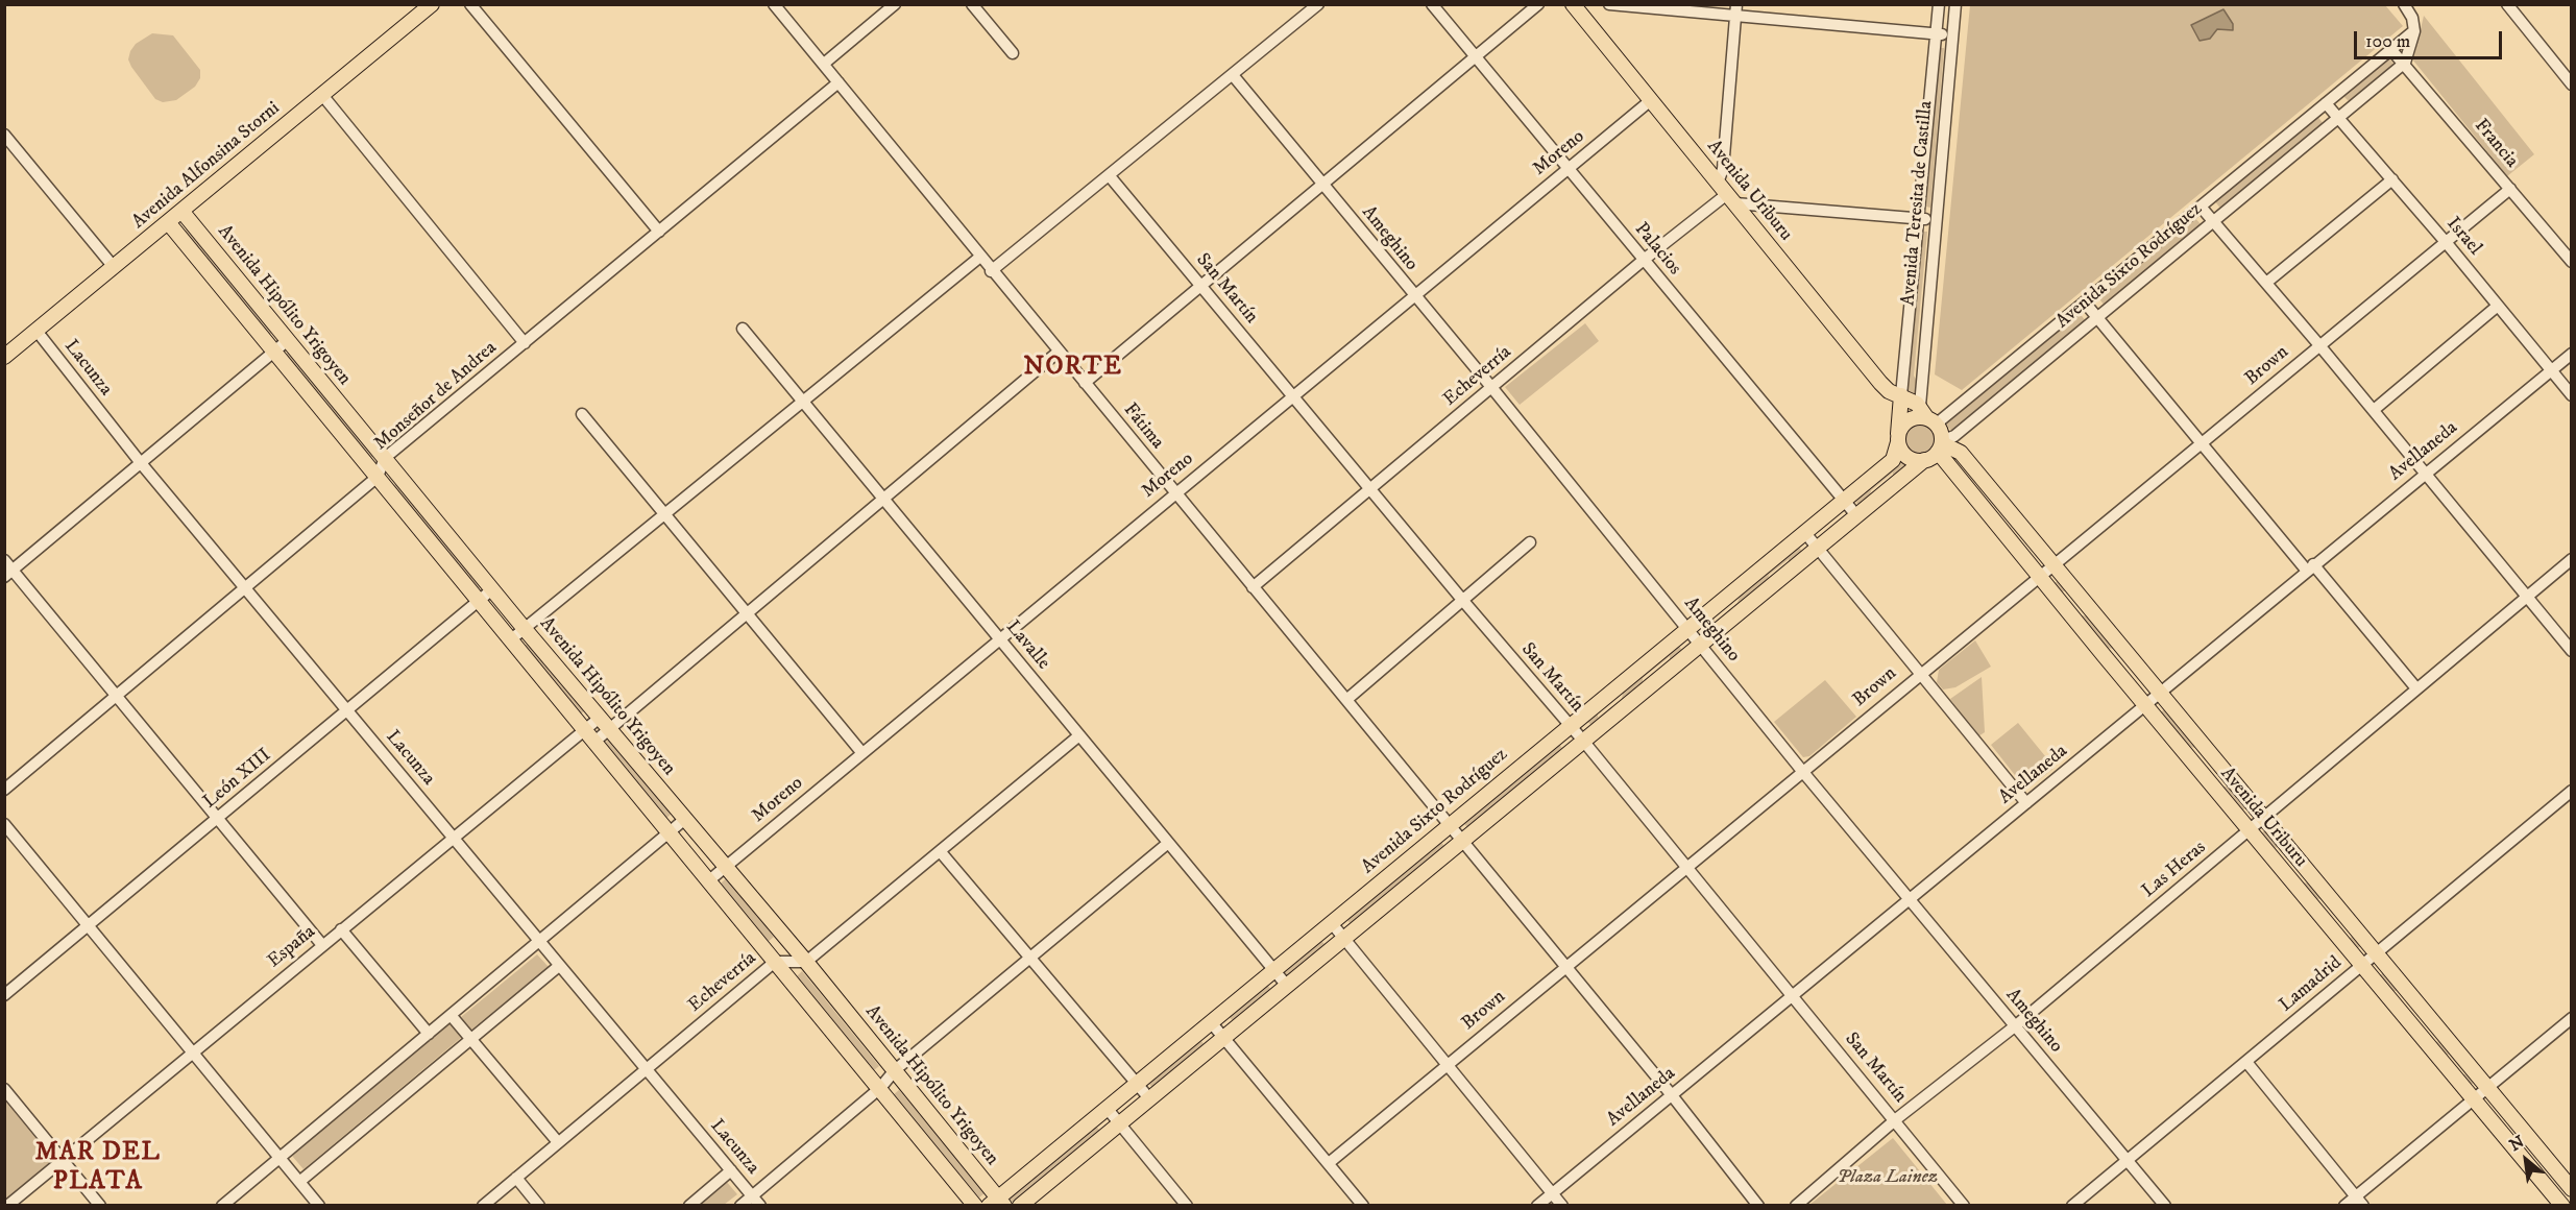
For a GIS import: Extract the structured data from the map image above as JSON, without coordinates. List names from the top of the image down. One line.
{"streets":{"main road":["Avenida Alfonsina Storni","Avenida Uriburu","Avenida Teresita de Castilla","Avenida Sixto Rodríguez","Avenida Hipólito Yrigoyen"],"street":["Francia","Moreno","Israel","Ameghino","Palacios","San Martín","Brown","Lacunza","Echeverría","Monseñor de Andrea","Fátima","Avellaneda","Lavalle","León XIII","Las Heras","España","Lamadrid"]},"crossings":[["Francia","Avenida Sixto Rodríguez"],["Francia","Brown"],["Moreno","Avenida Uriburu"],["Moreno","Ameghino"],["Moreno","Palacios"],["Moreno","San Martín"],["Moreno","Avenida Hipólito Yrigoyen"],["Moreno","Fátima"],["Moreno","Lavalle"],["Avenida Alfonsina Storni","Avenida Hipólito Yrigoyen"],["Avenida Alfonsina Storni","Lacunza"],["Avenida Uriburu","Avenida Teresita de Castilla"],["Avenida Uriburu","Avenida Sixto Rodríguez"],["Avenida Uriburu","Brown"],["Avenida Uriburu","Echeverría"],["Avenida Uriburu","Avellaneda"],["Avenida Uriburu","Las Heras"],["Avenida Uriburu","Lamadrid"],["Avenida Teresita de Castilla","Avenida Sixto Rodríguez"],["Israel","Avenida Sixto Rodríguez"],["Israel","Brown"],["Israel","Avellaneda"],["Ameghino","Avenida Sixto Rodríguez"],["Ameghino","Brown"],["Ameghino","Echeverría"],["Ameghino","Avellaneda"],["Ameghino","Las Heras"],["Ameghino","Lamadrid"],["Palacios","Avenida Sixto Rodríguez"],["Palacios","Echeverría"],["Avenida Sixto Rodríguez","San Martín"],["Avenida Sixto Rodríguez","Avenida Hipólito Yrigoyen"],["Avenida Sixto Rodríguez","Fátima"],["Avenida Sixto Rodríguez","Lavalle"],["San Martín","Brown"],["San Martín","Echeverría"],["San Martín","Avellaneda"],["San Martín","Las Heras"],["Avenida Hipólito Yrigoyen","Echeverría"],["Avenida Hipólito Yrigoyen","Monseñor de Andrea"],["Avenida Hipólito Yrigoyen","León XIII"],["Avenida Hipólito Yrigoyen","España"],["Brown","Fátima"],["Lacunza","Echeverría"],["Lacunza","Monseñor de Andrea"],["Lacunza","León XIII"],["Lacunza","España"],["Echeverría","Fátima"],["Monseñor de Andrea","Fátima"],["Fátima","Avellaneda"],["Fátima","España"],["Lavalle","España"]],"districts":["NORTE","MAR DEL PLATA"],"parks":["Plaza Lainez"],"scale_bar":"100 m","north":"top left"}
